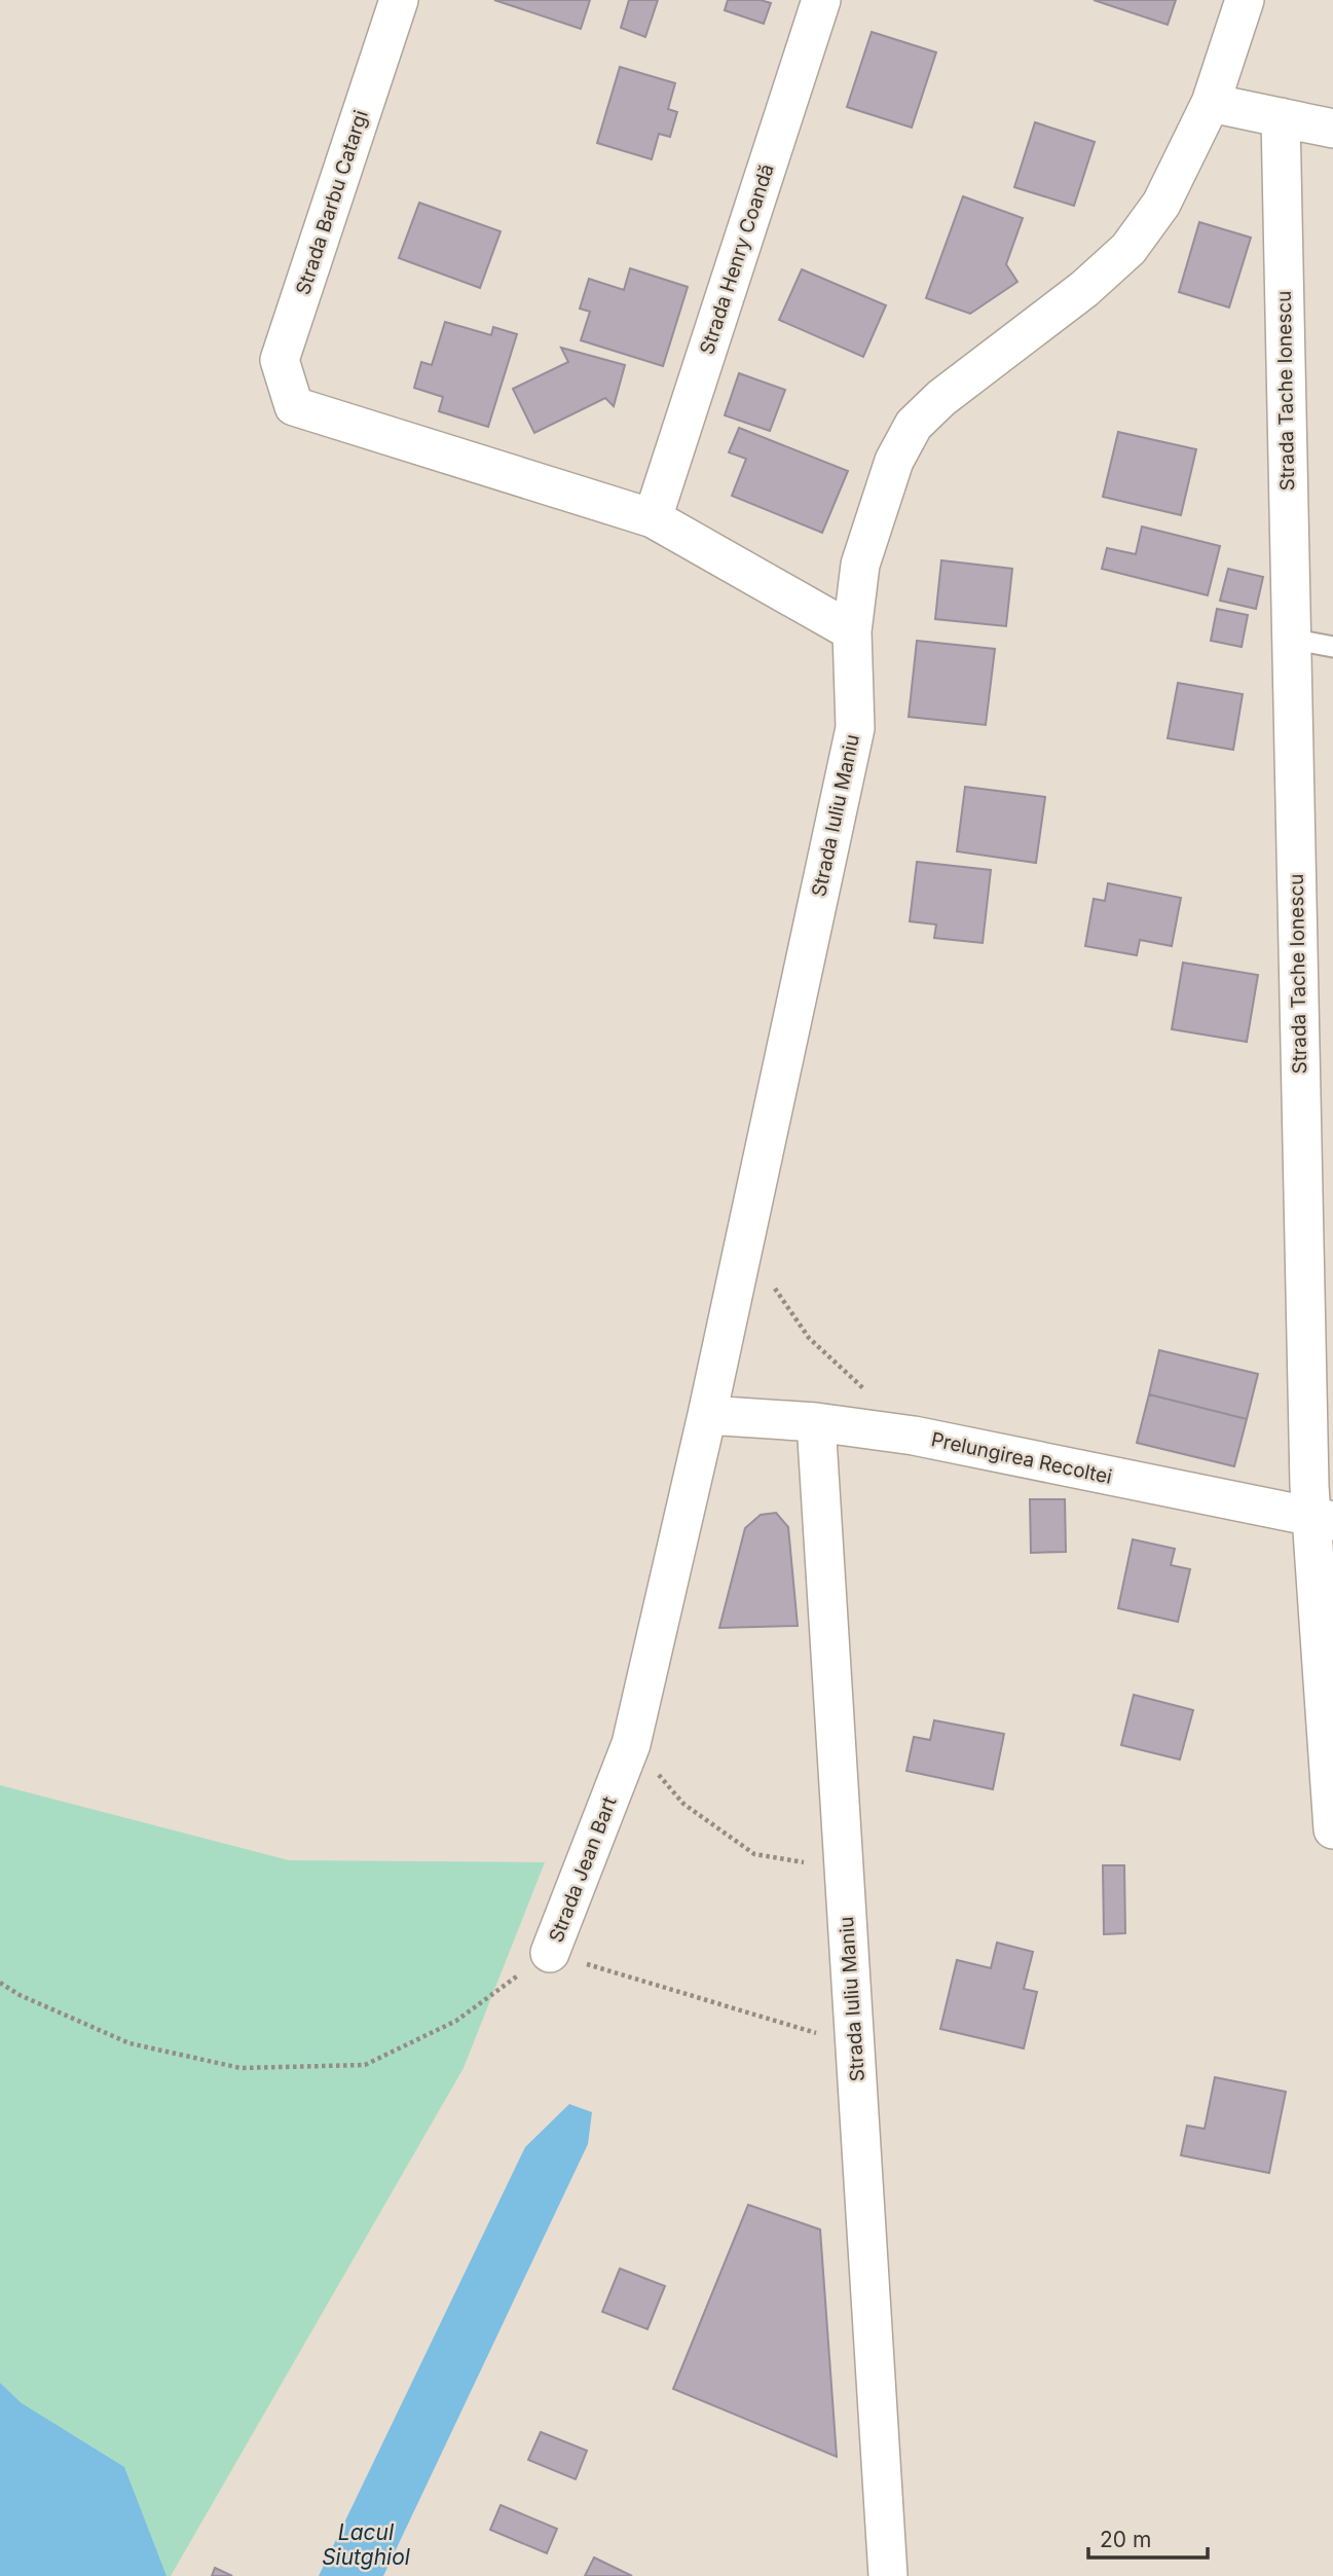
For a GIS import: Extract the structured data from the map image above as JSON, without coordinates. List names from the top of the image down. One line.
{"streets":{"street":["Strada Barbu Catargi","Strada Henry Coandă","Strada Tache Ionescu","Strada Iuliu Maniu","Prelungirea Recoltei","Strada Jean Bart"]},"crossings":[["Strada Barbu Catargi","Strada Henry Coandă"],["Strada Tache Ionescu","Prelungirea Recoltei"],["Strada Iuliu Maniu","Prelungirea Recoltei"],["Strada Iuliu Maniu","Strada Jean Bart"],["Prelungirea Recoltei","Strada Jean Bart"]],"water":["Lacul Siutghiol"],"scale_bar":"20 m"}
